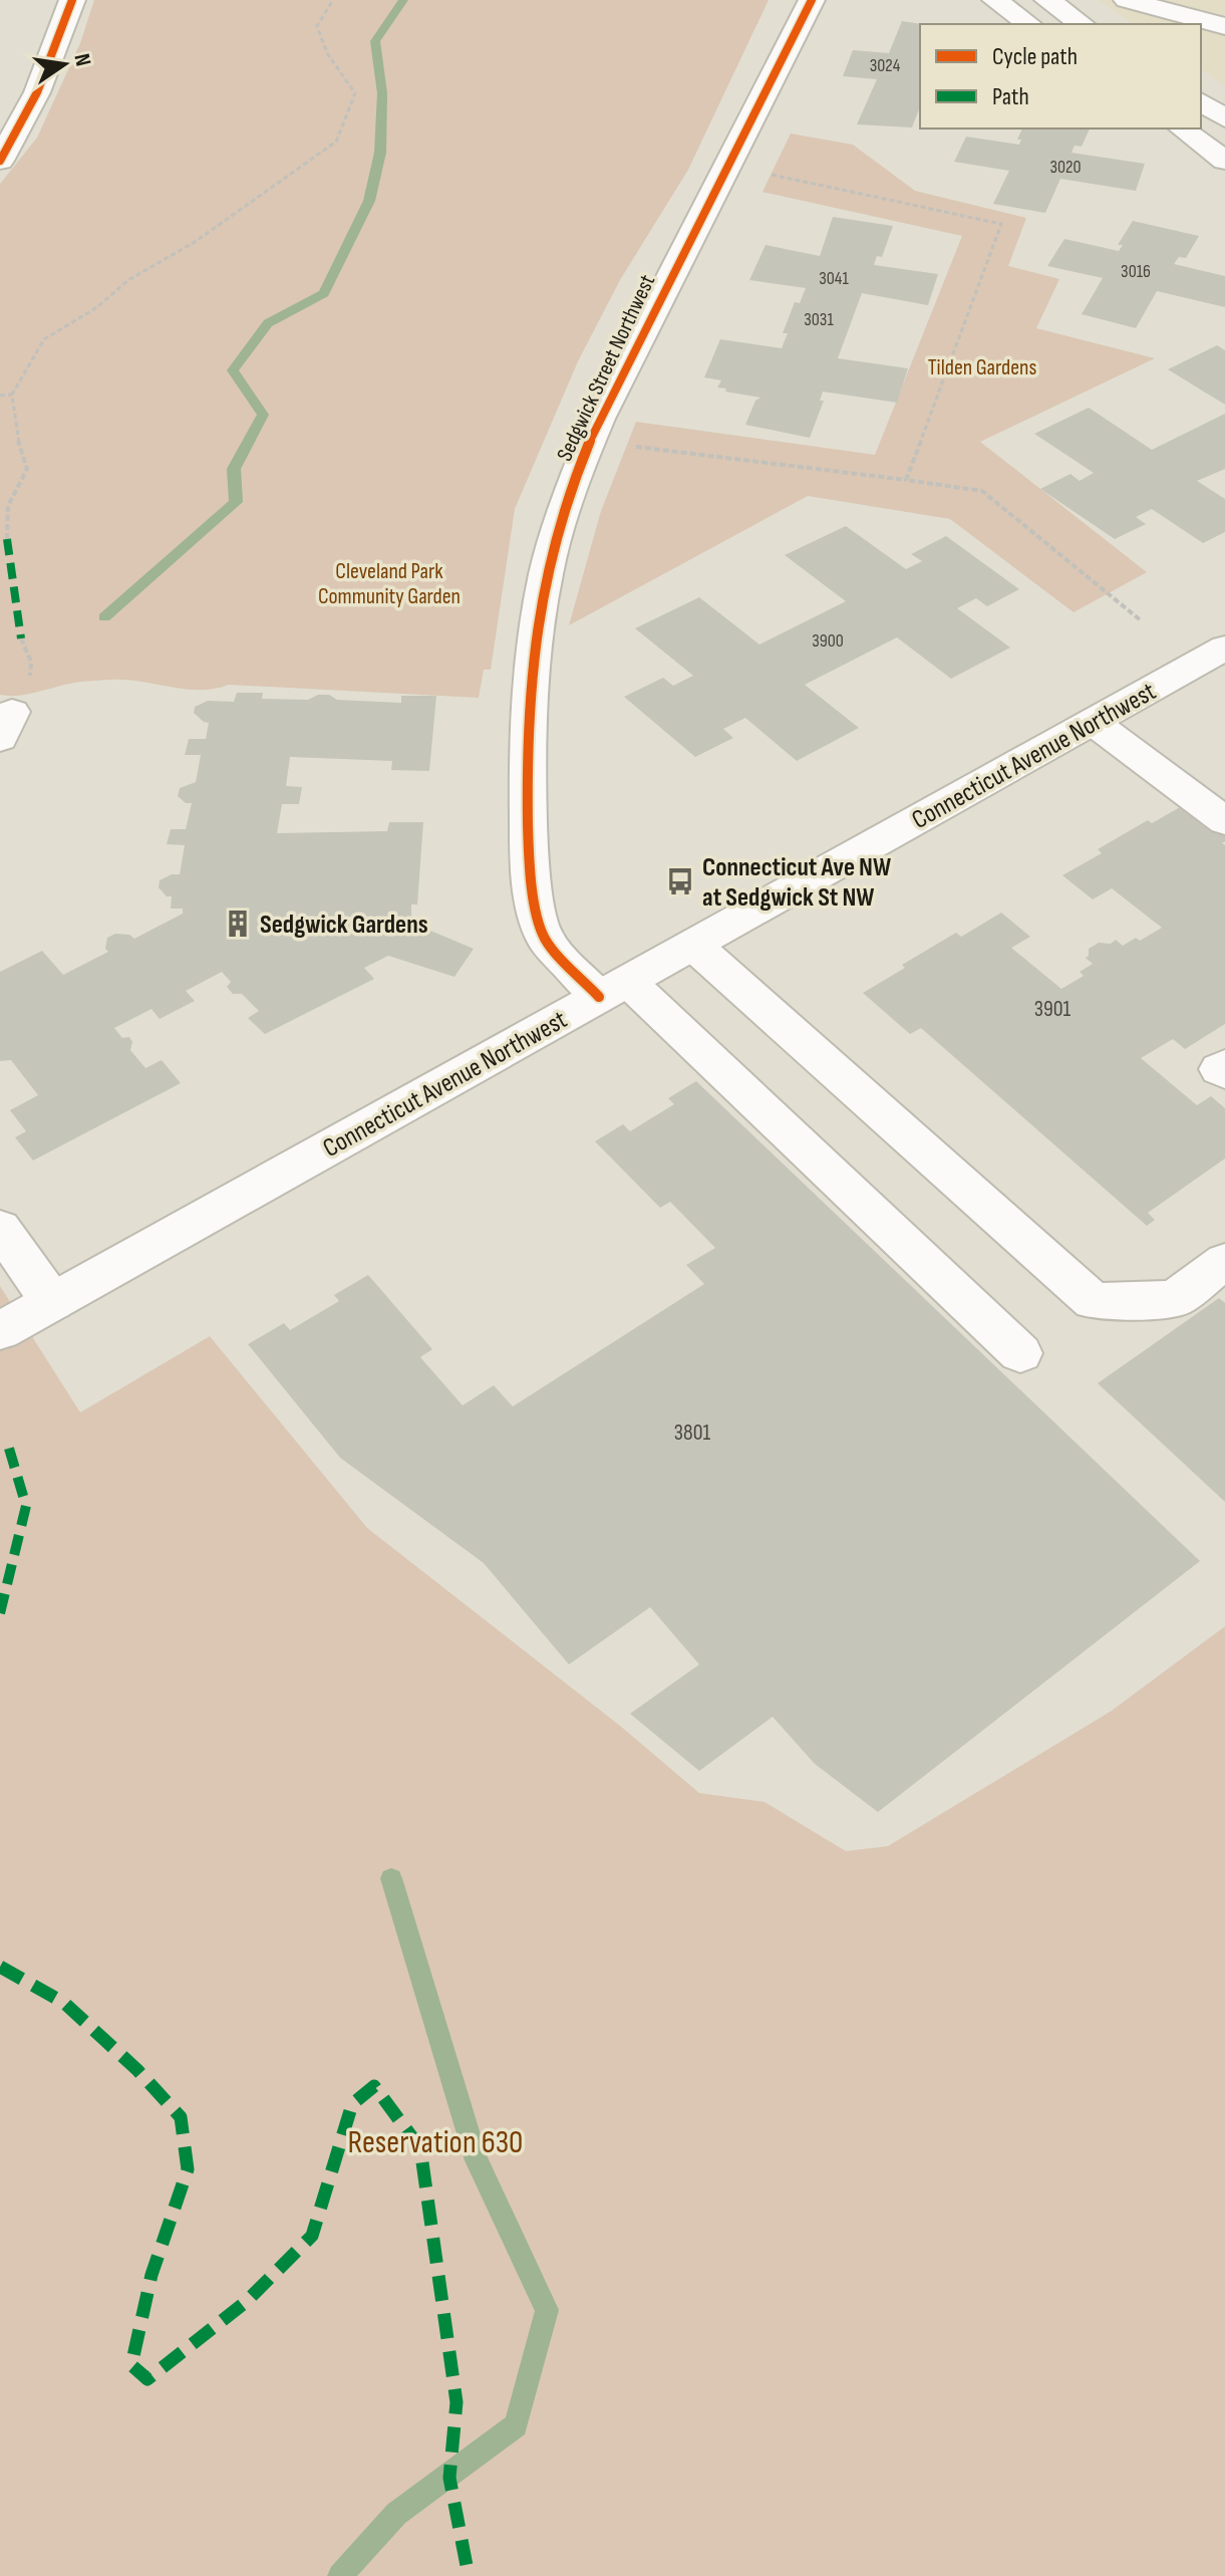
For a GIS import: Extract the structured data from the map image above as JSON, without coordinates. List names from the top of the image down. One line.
{"streets":{"street":["Sedgwick Street Northwest","Connecticut Avenue Northwest"]},"crossings":[["Sedgwick Street Northwest","Connecticut Avenue Northwest"]],"parks":["Tilden Gardens","Cleveland Park Community Garden","Reservation 630"],"places":{"bus stop":["Connecticut Ave NW at Sedgwick St NW"],"building":["Sedgwick Gardens"]},"house_numbers":["3024","3020","3016","3041","3031","3900","3901","3801"],"legend":["Cycle path","Path"],"north":"right"}
